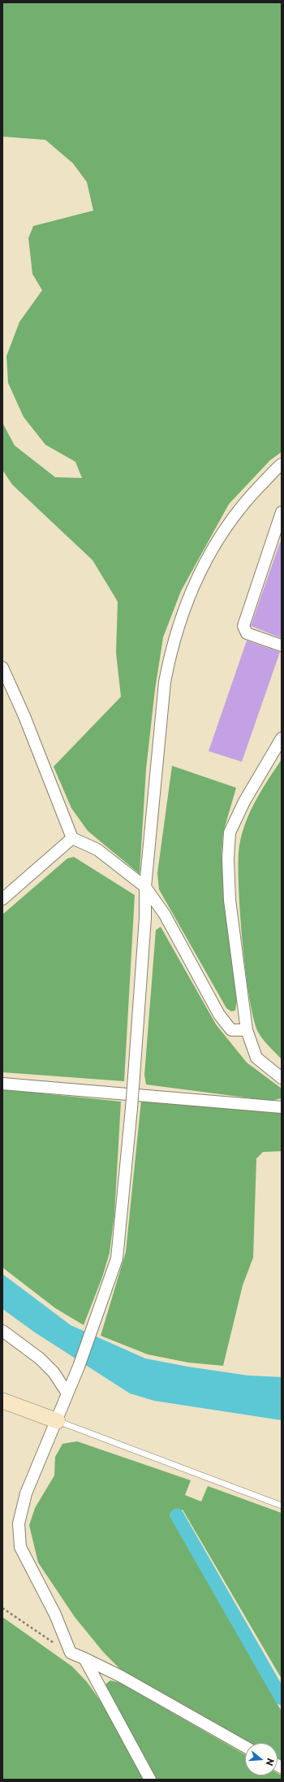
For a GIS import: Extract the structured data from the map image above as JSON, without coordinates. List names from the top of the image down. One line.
{"north":"right"}
